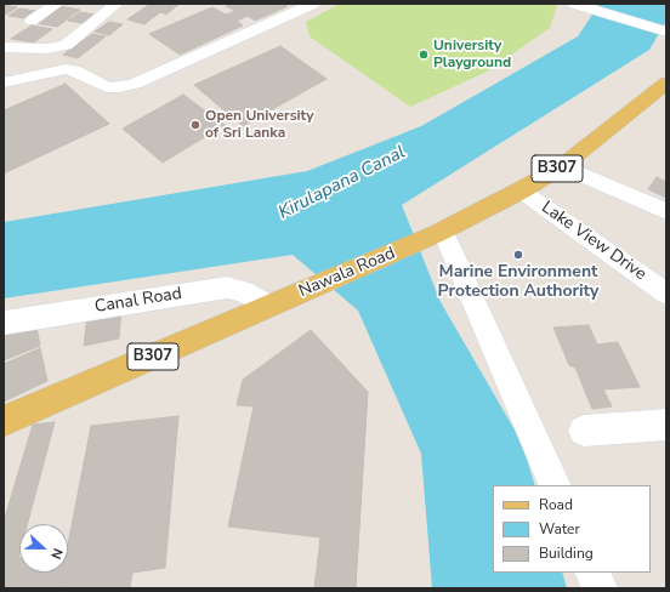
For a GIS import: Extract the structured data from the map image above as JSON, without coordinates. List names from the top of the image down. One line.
{"streets":{"main road":["B307","Nawala Road"],"street":["Lake View Drive","Canal Road"]},"crossings":[["Lake View Drive","Nawala Road"],["Nawala Road","Canal Road"]],"water":["Kirulapana Canal"],"places":["University Playground","Open University of Sri Lanka","Marine Environment Protection Authority"],"legend":["Road","Water","Building"],"north":"right"}
